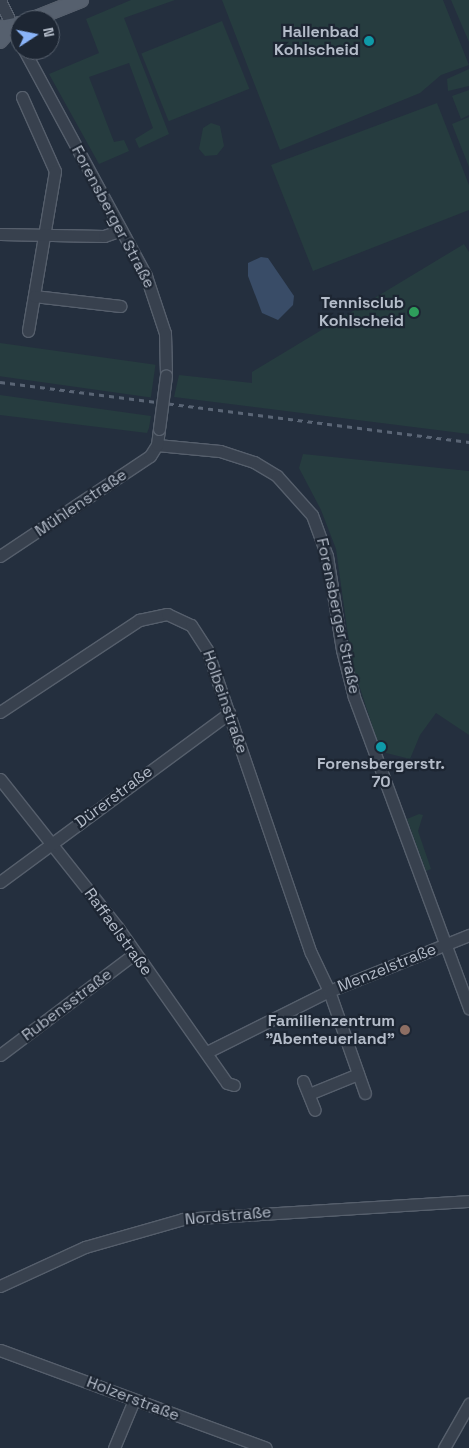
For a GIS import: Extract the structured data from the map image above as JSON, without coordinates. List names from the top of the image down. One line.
{"streets":{"street":["Forensberger Straße","Mühlenstraße","Holbeinstraße","Dürerstraße","Raffaelstraße","Menzelstraße","Rubensstraße","Nordstraße","Holzerstraße"]},"crossings":[["Forensberger Straße","Mühlenstraße"],["Forensberger Straße","Menzelstraße"],["Holbeinstraße","Dürerstraße"],["Holbeinstraße","Menzelstraße"],["Dürerstraße","Raffaelstraße"],["Raffaelstraße","Menzelstraße"],["Raffaelstraße","Rubensstraße"]],"places":["Hallenbad Kohlscheid","Tennisclub Kohlscheid","Forensbergerstr. 70","Familienzentrum \"Abenteuerland\""],"north":"right"}
